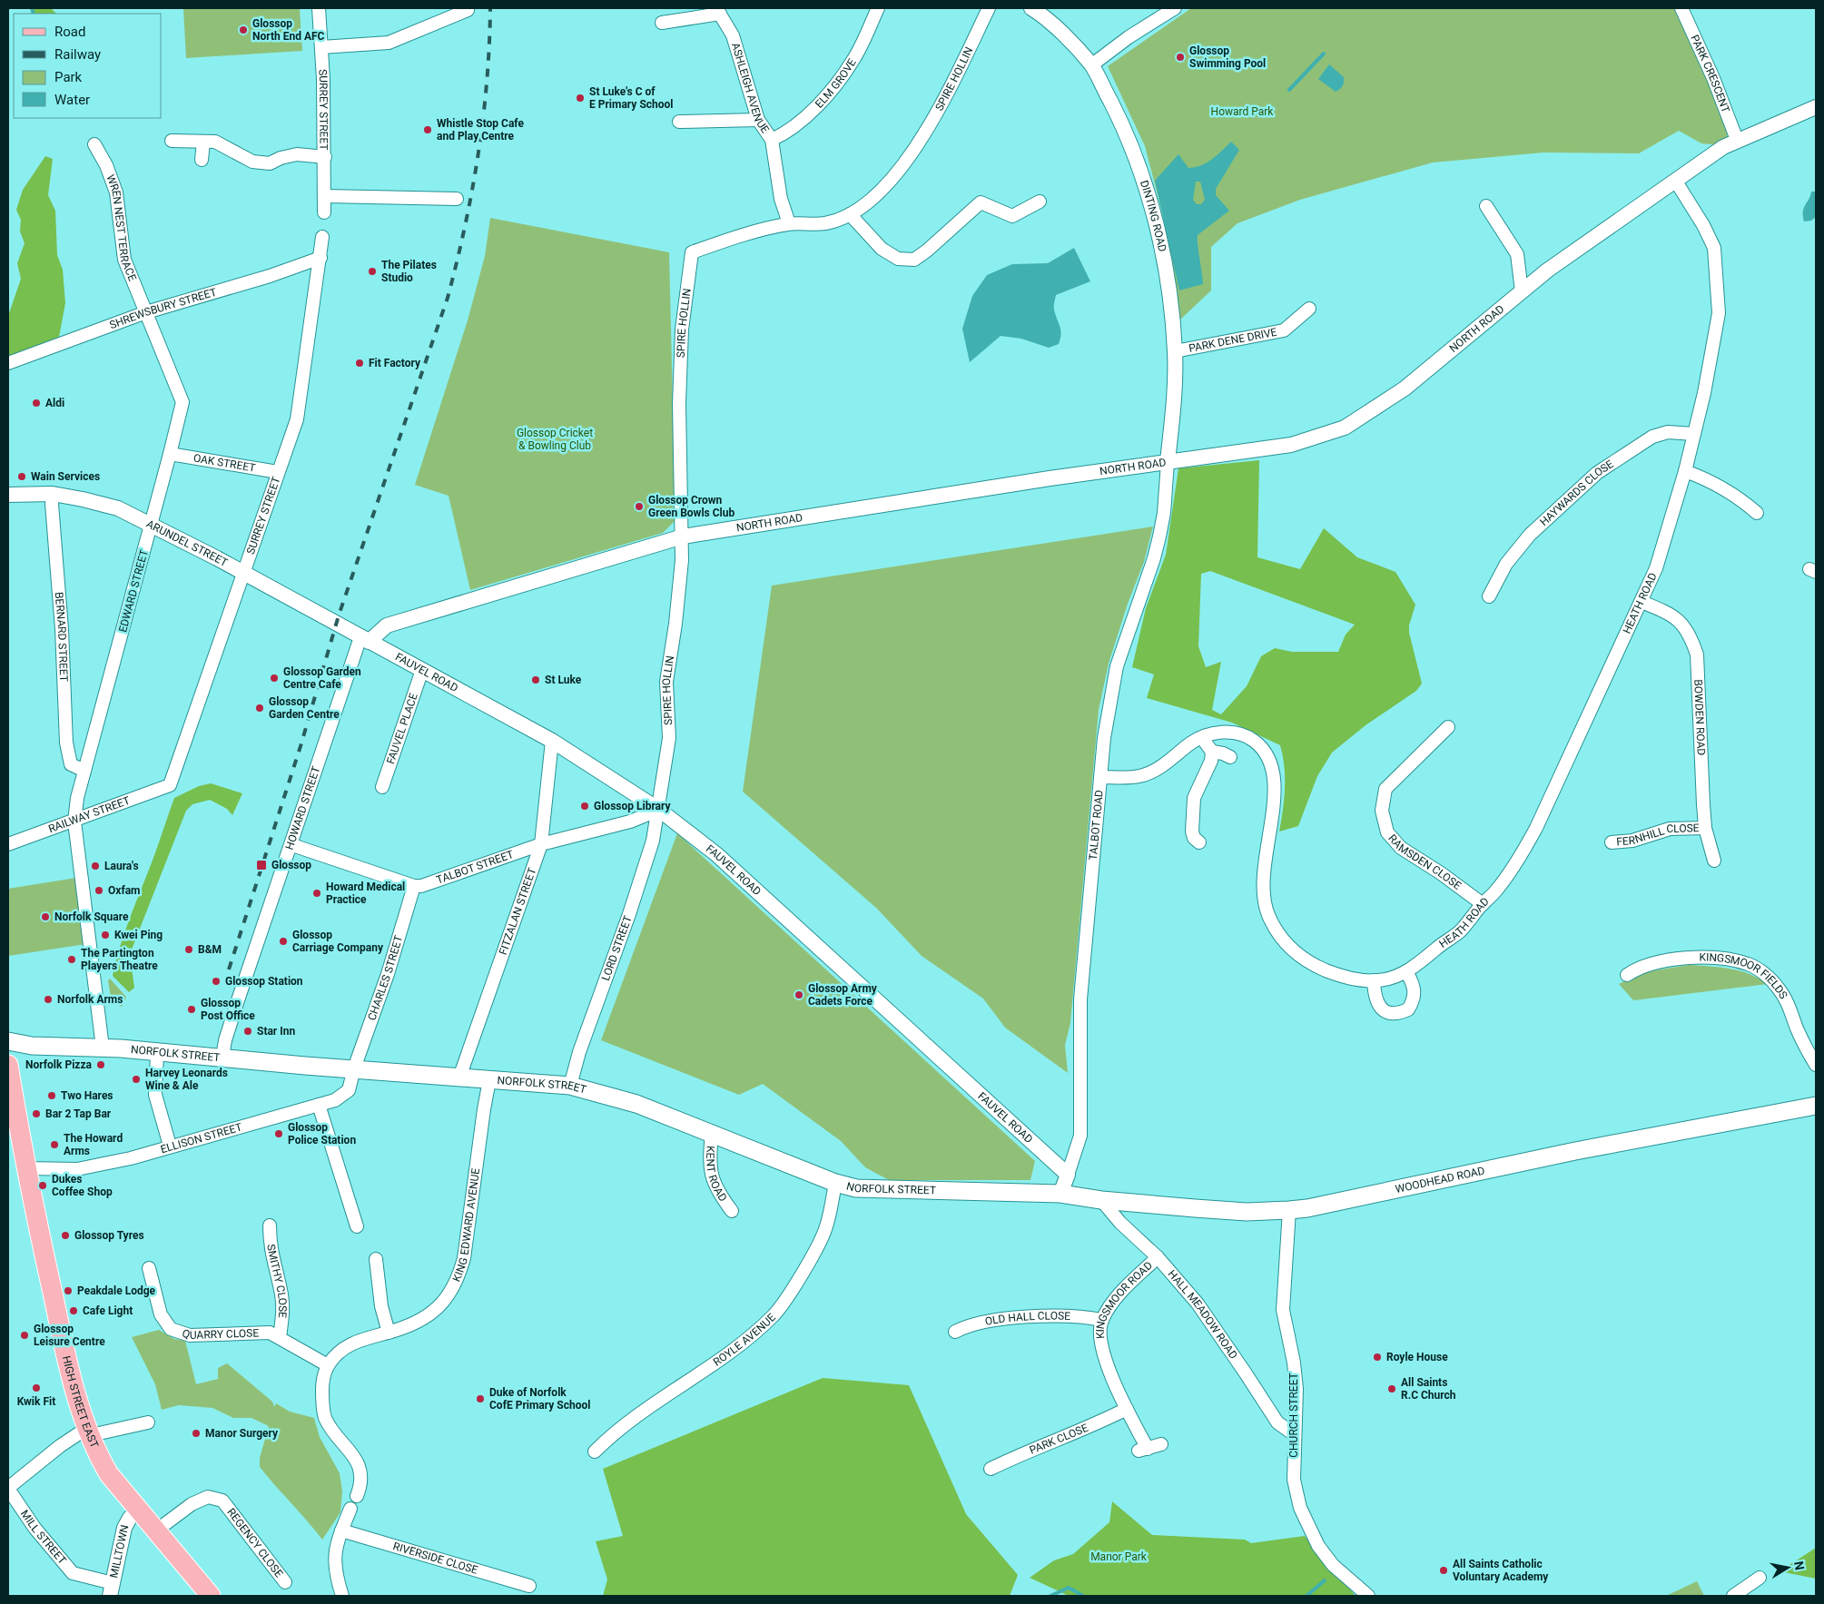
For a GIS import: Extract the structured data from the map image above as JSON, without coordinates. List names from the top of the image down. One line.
{"streets":{"main road":["NORFOLK STREET","WOODHEAD ROAD","HIGH STREET EAST"],"street":["PARK CRESCENT","SPIRE HOLLIN","ELM GROVE","ASHLEIGH AVENUE","SURREY STREET","DINTING ROAD","WREN NEST TERRACE","SHREWSBURY STREET","NORTH ROAD","PARK DENE DRIVE","OAK STREET","HAYWARDS CLOSE","ARUNDEL STREET","EDWARD STREET","HEATH ROAD","BERNARD STREET","FAUVEL ROAD","BOWDEN ROAD","FAUVEL PLACE","HOWARD STREET","RAILWAY STREET","TALBOT ROAD","FERNHILL CLOSE","RAMSDEN CLOSE","TALBOT STREET","FITZALAN STREET","LORD STREET","CHARLES STREET","KINGSMOOR FIELDS","ELLISON STREET","KENT ROAD","KING EDWARD AVENUE","SMITHY CLOSE","KINGSMOOR ROAD","HALL MEADOW ROAD","OLD HALL CLOSE","QUARRY CLOSE","ROYLE AVENUE","CHURCH STREET","PARK CLOSE","MILL STREET","REGENCY CLOSE","MILLTOWN","RIVERSIDE CLOSE"]},"crossings":[["PARK CRESCENT","NORTH ROAD"],["SPIRE HOLLIN","ASHLEIGH AVENUE"],["SPIRE HOLLIN","NORTH ROAD"],["SPIRE HOLLIN","FAUVEL ROAD"],["SPIRE HOLLIN","TALBOT STREET"],["SPIRE HOLLIN","LORD STREET"],["ELM GROVE","ASHLEIGH AVENUE"],["SURREY STREET","SHREWSBURY STREET"],["SURREY STREET","OAK STREET"],["SURREY STREET","ARUNDEL STREET"],["SURREY STREET","RAILWAY STREET"],["DINTING ROAD","NORTH ROAD"],["DINTING ROAD","PARK DENE DRIVE"],["DINTING ROAD","TALBOT ROAD"],["WREN NEST TERRACE","SHREWSBURY STREET"],["WREN NEST TERRACE","EDWARD STREET"],["SHREWSBURY STREET","EDWARD STREET"],["NORTH ROAD","ARUNDEL STREET"],["NORTH ROAD","HEATH ROAD"],["NORTH ROAD","FAUVEL ROAD"],["NORTH ROAD","HOWARD STREET"],["NORTH ROAD","TALBOT ROAD"],["OAK STREET","EDWARD STREET"],["HAYWARDS CLOSE","HEATH ROAD"],["ARUNDEL STREET","EDWARD STREET"],["ARUNDEL STREET","BERNARD STREET"],["ARUNDEL STREET","FAUVEL ROAD"],["ARUNDEL STREET","HOWARD STREET"],["EDWARD STREET","BERNARD STREET"],["EDWARD STREET","RAILWAY STREET"],["EDWARD STREET","NORFOLK STREET"],["HEATH ROAD","BOWDEN ROAD"],["HEATH ROAD","TALBOT ROAD"],["HEATH ROAD","RAMSDEN CLOSE"],["FAUVEL ROAD","FAUVEL PLACE"],["FAUVEL ROAD","HOWARD STREET"],["FAUVEL ROAD","TALBOT ROAD"],["FAUVEL ROAD","TALBOT STREET"],["FAUVEL ROAD","FITZALAN STREET"],["FAUVEL ROAD","LORD STREET"],["BOWDEN ROAD","FERNHILL CLOSE"],["HOWARD STREET","NORFOLK STREET"],["TALBOT ROAD","NORFOLK STREET"],["TALBOT ROAD","WOODHEAD ROAD"],["TALBOT STREET","FITZALAN STREET"],["TALBOT STREET","LORD STREET"],["TALBOT STREET","CHARLES STREET"],["FITZALAN STREET","NORFOLK STREET"],["LORD STREET","NORFOLK STREET"],["CHARLES STREET","NORFOLK STREET"],["CHARLES STREET","ELLISON STREET"],["NORFOLK STREET","ELLISON STREET"],["NORFOLK STREET","KENT ROAD"],["NORFOLK STREET","WOODHEAD ROAD"],["NORFOLK STREET","KING EDWARD AVENUE"],["NORFOLK STREET","ROYLE AVENUE"],["ELLISON STREET","HIGH STREET EAST"],["WOODHEAD ROAD","HALL MEADOW ROAD"],["WOODHEAD ROAD","CHURCH STREET"],["KING EDWARD AVENUE","QUARRY CLOSE"],["SMITHY CLOSE","QUARRY CLOSE"],["KINGSMOOR ROAD","HALL MEADOW ROAD"],["KINGSMOOR ROAD","OLD HALL CLOSE"],["KINGSMOOR ROAD","PARK CLOSE"],["HALL MEADOW ROAD","CHURCH STREET"],["HIGH STREET EAST","MILL STREET"],["HIGH STREET EAST","REGENCY CLOSE"],["HIGH STREET EAST","MILLTOWN"],["MILL STREET","MILLTOWN"]],"parks":["Howard Park","Glossop Cricket & Bowling Club","Manor Park"],"places":{"other":["Glossop North End AFC","Glossop Swimming Pool","St Luke's C of E Primary School","Whistle Stop Cafe and Play Centre","The Pilates Studio","Fit Factory","Aldi","Wain Services","Glossop Crown Green Bowls Club","Glossop Garden Centre Cafe","St Luke","Glossop Garden Centre","Glossop Library","Laura's","Oxfam","Howard Medical Practice","Norfolk Square","Kwei Ping","Glossop Carriage Company","B&M","The Partington Players Theatre","Glossop Station","Glossop Army Cadets Force","Norfolk Arms","Glossop Post Office","Star Inn","Norfolk Pizza","Harvey Leonards Wine & Ale","Two Hares","Bar 2 Tap Bar","Glossop Police Station","The Howard Arms","Dukes Coffee Shop","Glossop Tyres","Peakdale Lodge","Cafe Light","Glossop Leisure Centre","Royle House","Kwik Fit","All Saints R.C Church","Duke of Norfolk CofE Primary School","Manor Surgery","All Saints Catholic Voluntary Academy"],"transit":["Glossop"]},"legend":["Road","Railway","Park","Water"],"north":"right"}
